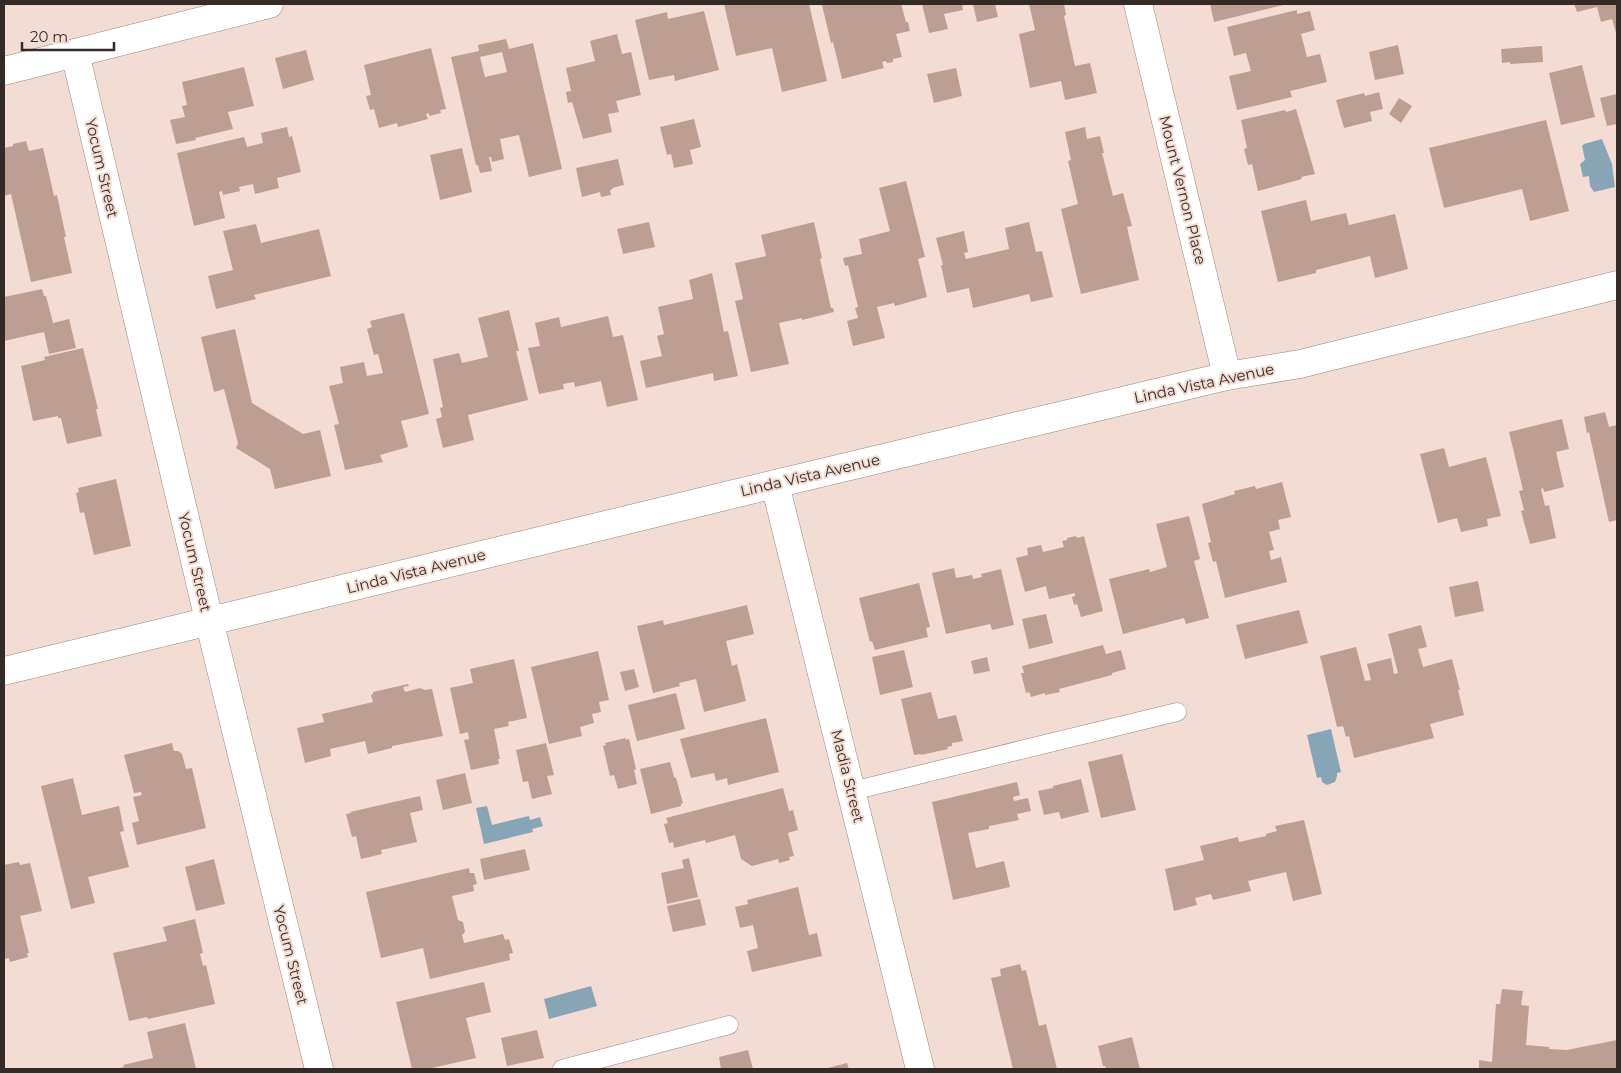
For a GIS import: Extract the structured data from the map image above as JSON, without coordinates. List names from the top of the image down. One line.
{"streets":{"street":["Yocum Street","Mount Vernon Place","Linda Vista Avenue","Madia Street"]},"crossings":[["Yocum Street","Linda Vista Avenue"],["Mount Vernon Place","Linda Vista Avenue"],["Linda Vista Avenue","Madia Street"]],"scale_bar":"20 m"}
